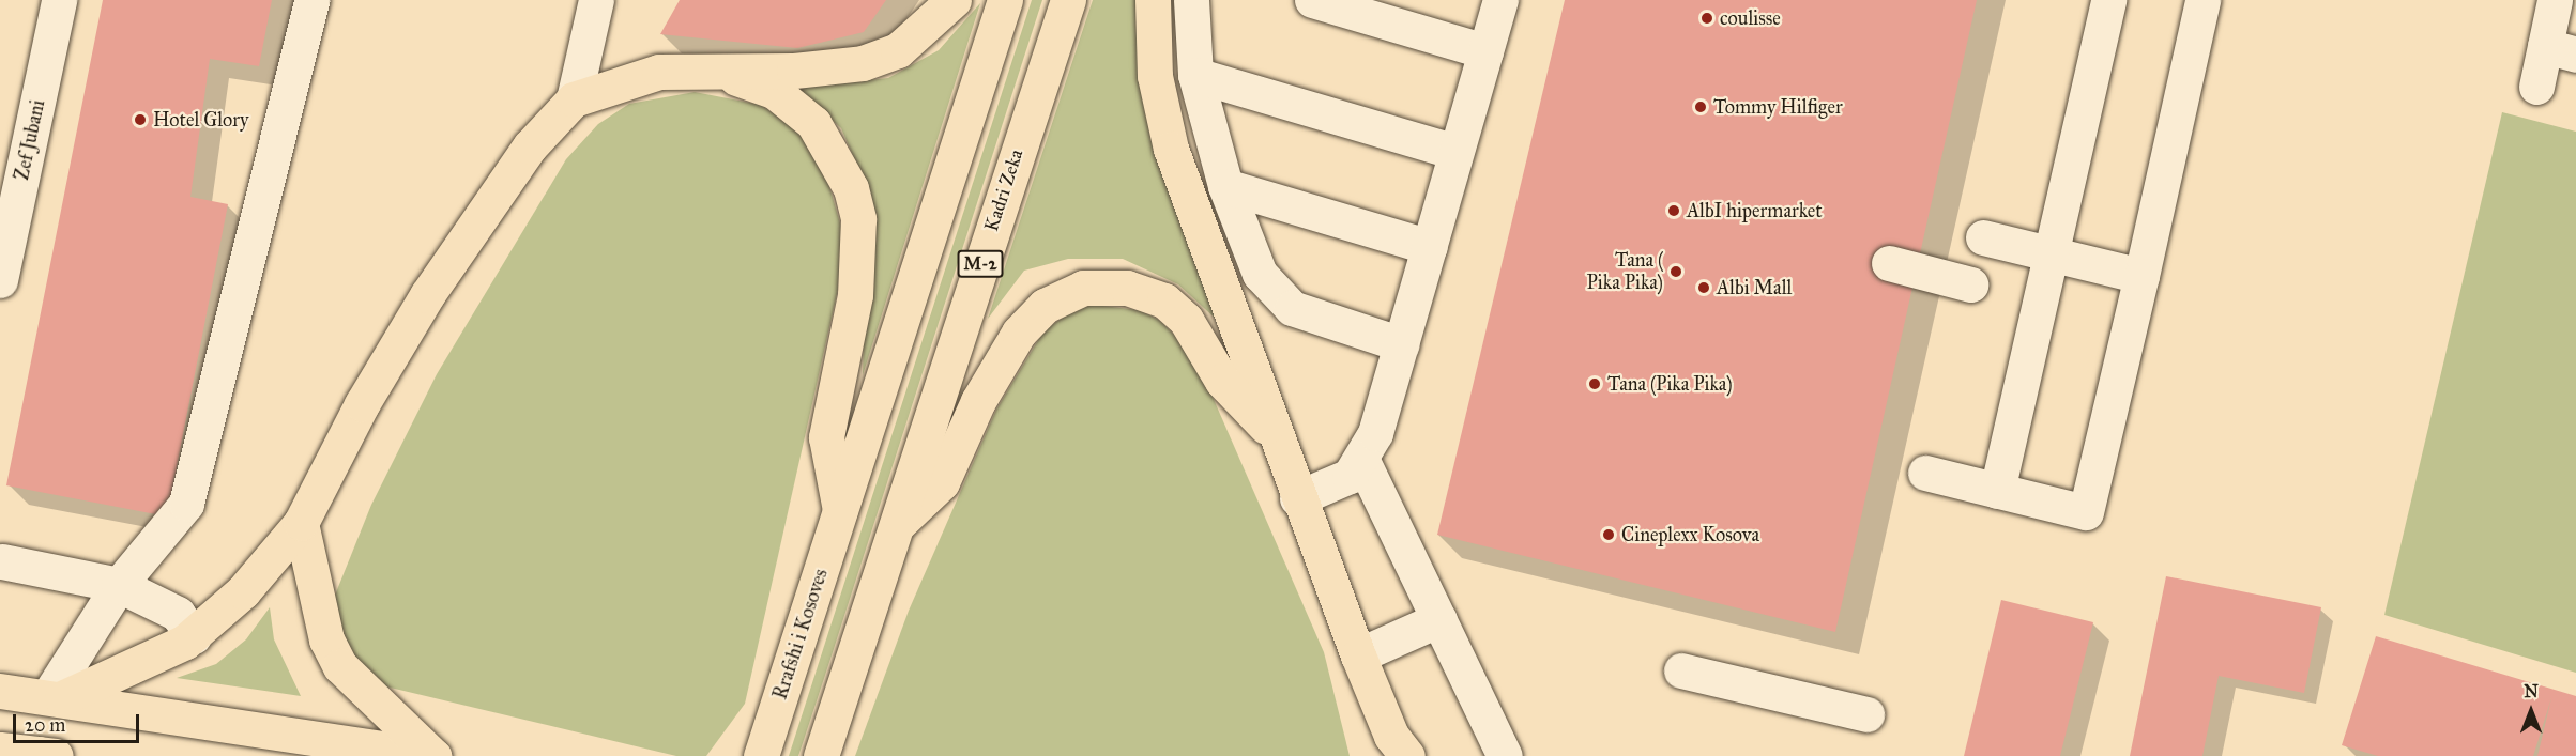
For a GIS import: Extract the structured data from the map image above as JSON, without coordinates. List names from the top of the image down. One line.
{"streets":{"main road":["Kadri Zeka","M-2","Rrafshi i Kosoves"],"street":["Zef Jubani"]},"crossings":[["Kadri Zeka","M-2"]],"places":["coulisse","Tommy Hilfiger","Hotel Glory","AlbI hipermarket","Tana ( Pika Pika)","Albi Mall","Tana (Pika Pika)","Cineplexx Kosova"],"scale_bar":"20 m","north":"top"}
